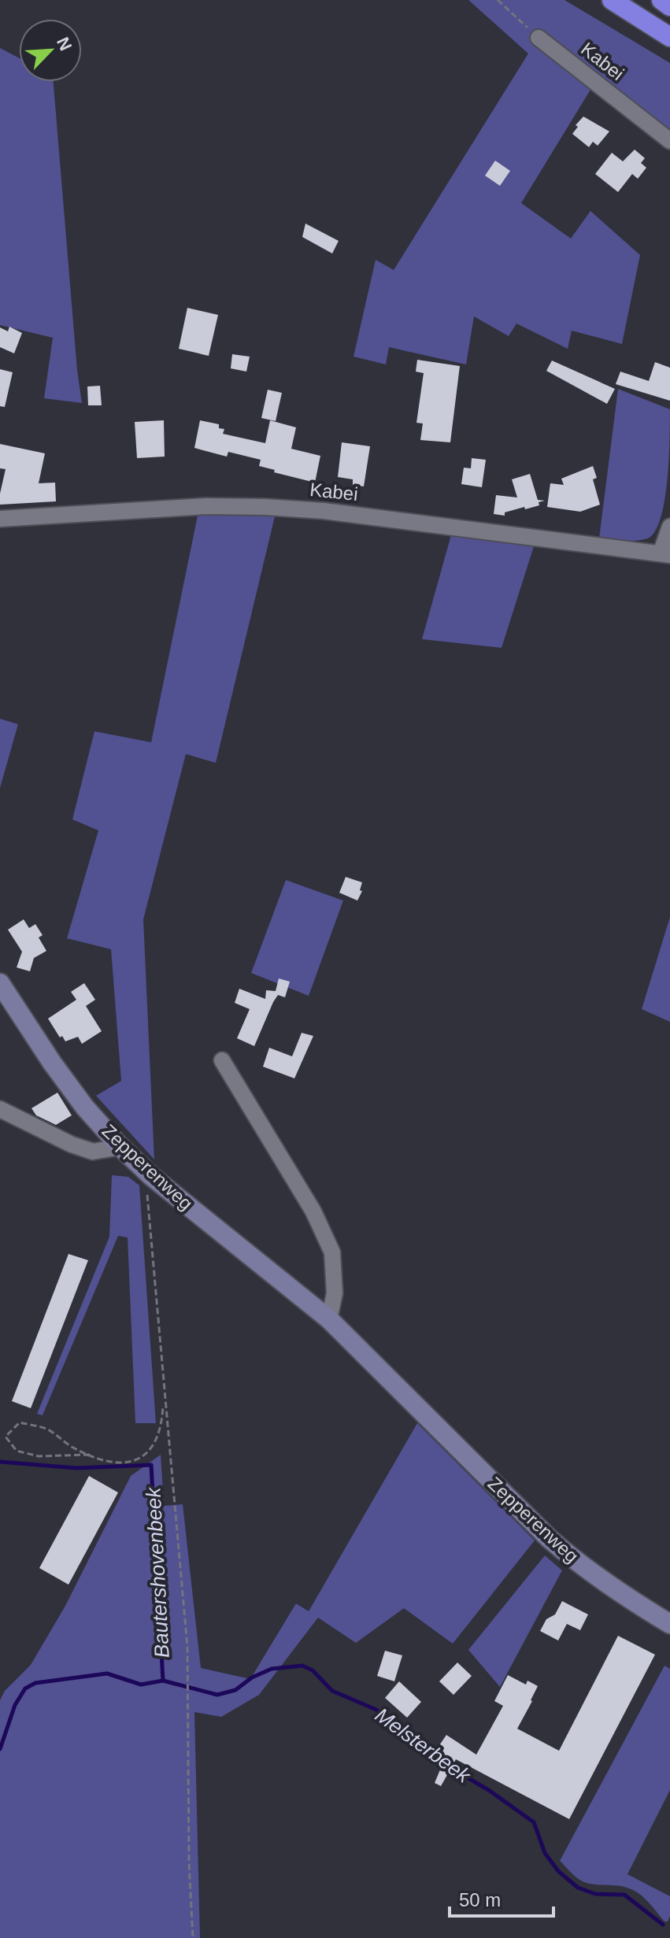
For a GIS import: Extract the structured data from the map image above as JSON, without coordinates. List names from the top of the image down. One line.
{"streets":{"street":["Kabei","Zepperenweg"]},"water":["Bautershovenbeek","Melsterbeek"],"scale_bar":"50 m","north":"top right"}
